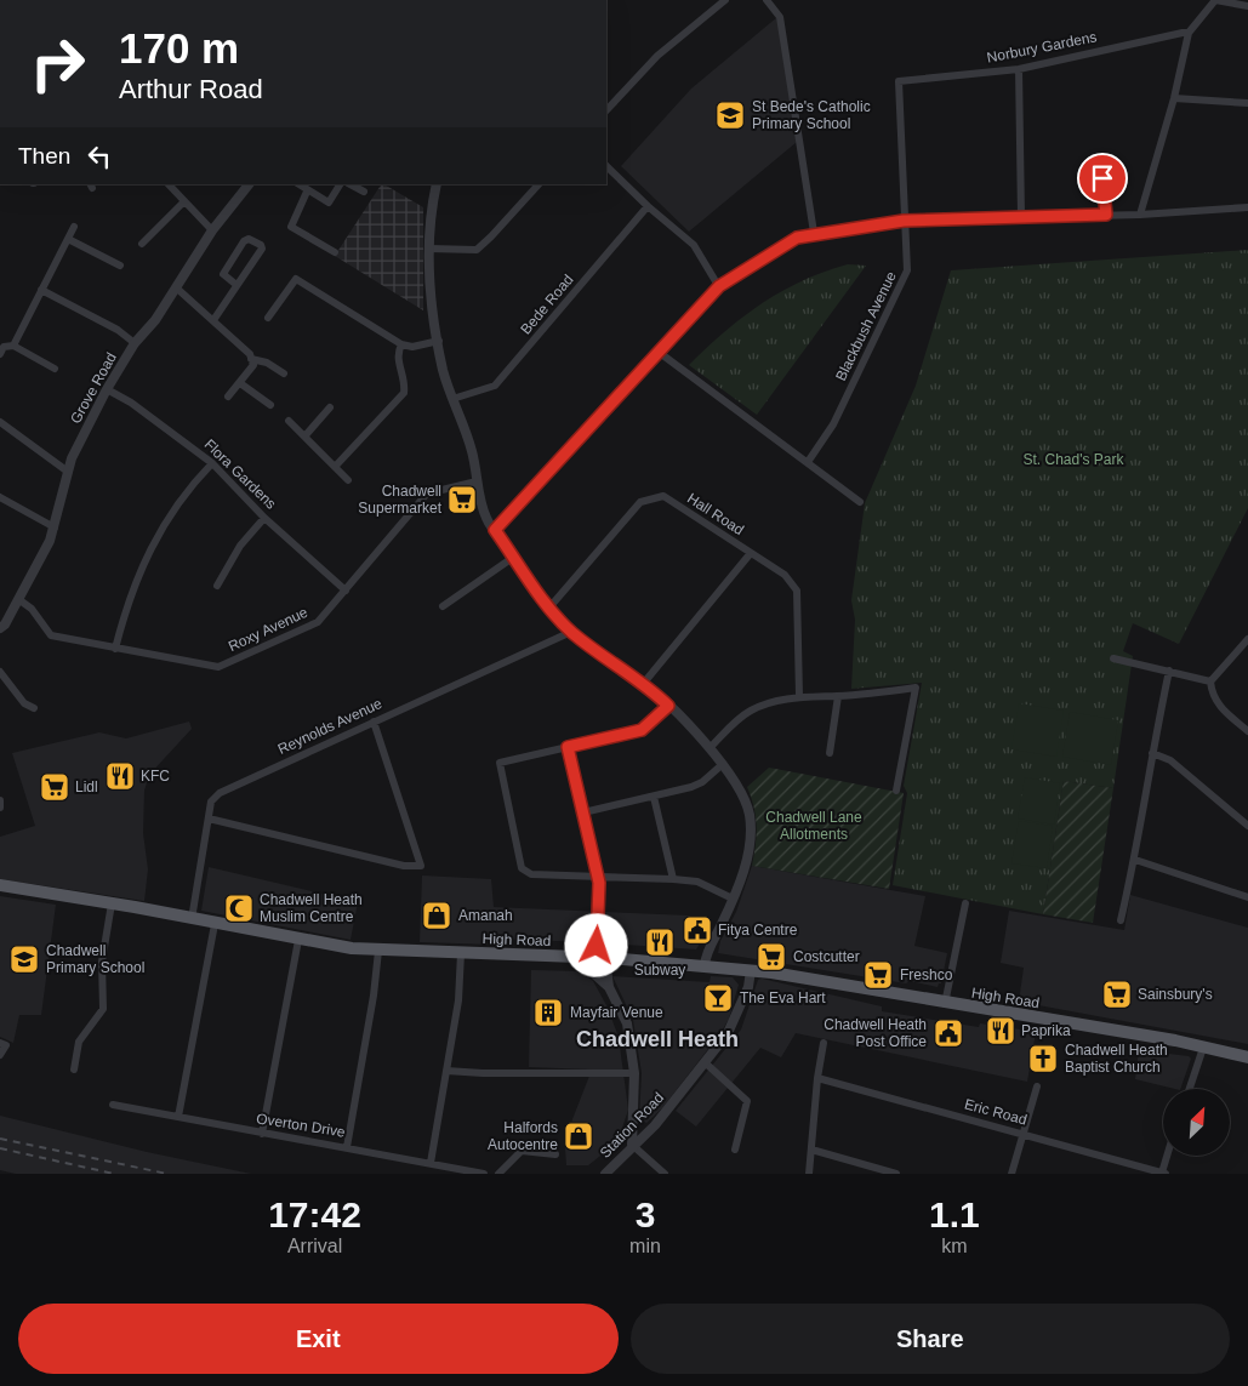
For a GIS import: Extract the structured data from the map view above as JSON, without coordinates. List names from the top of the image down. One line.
{"streets":{"main road":["High Road"],"street":["Norbury Gardens","Bede Road","Blackbush Avenue","Grove Road","Flora Gardens","Hall Road","Roxy Avenue","Reynolds Avenue","Eric Road","Overton Drive","Station Road"]},"crossings":[["Norbury Gardens","Blackbush Avenue"],["Grove Road","Flora Gardens"],["Grove Road","Roxy Avenue"],["Flora Gardens","Roxy Avenue"],["Reynolds Avenue","High Road"],["High Road","Station Road"]],"districts":["Chadwell Heath"],"parks":["St. Chad's Park","Chadwell Lane Allotments"],"places":{"school or university":["St Bede's Catholic Primary School","Chadwell Primary School"],"supermarket":["Chadwell Supermarket","Lidl","Costcutter","Freshco","Sainsbury's"],"restaurant":["KFC","Subway","Paprika"],"mosque":["Chadwell Heath Muslim Centre"],"shop":["Amanah","Halfords Autocentre"],"public building":["Fitya Centre","Chadwell Heath Post Office"],"bar":["The Eva Hart"],"building":["Mayfair Venue"],"church":["Chadwell Heath Baptist Church"]},"north":"top right","page":{"turn":["170 m","Arthur Road"],"then":"Then","eta":["17:42","Arrival","3","min","1.1","km"],"buttons":["Exit","Share"]}}
